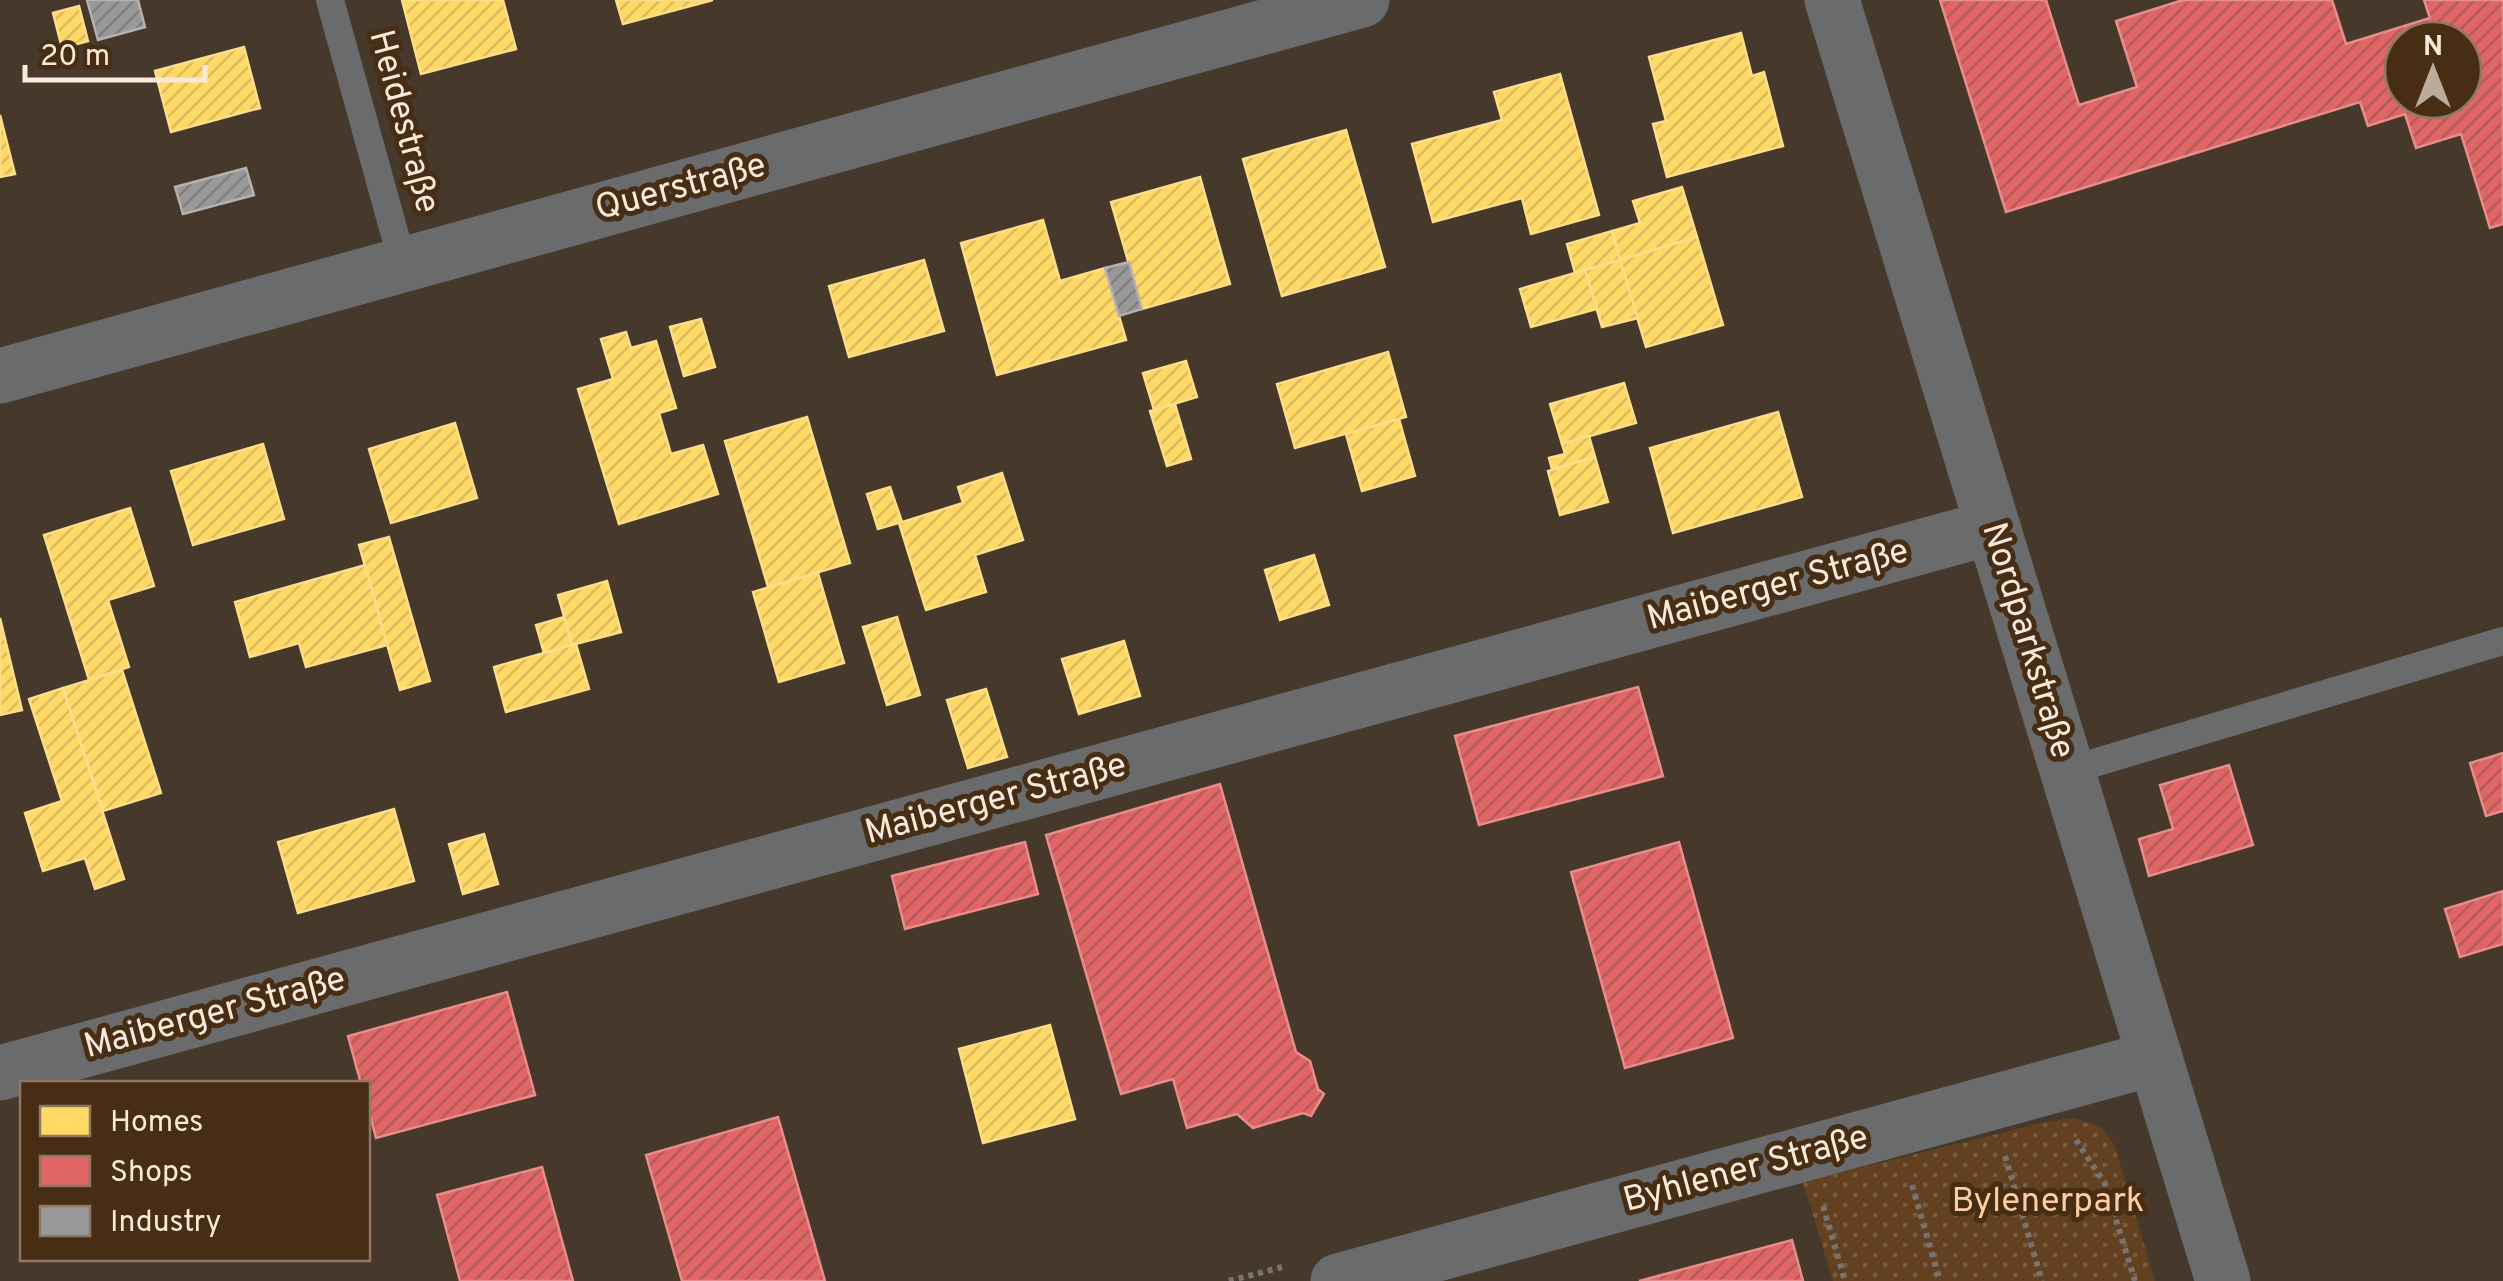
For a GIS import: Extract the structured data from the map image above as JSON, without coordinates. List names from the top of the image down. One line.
{"streets":{"street":["Querstraße","Maiberger Straße","Nordparkstraße","Byhlener Straße"],"lane":["Heidestraße"]},"crossings":[["Heidestraße","Querstraße"],["Maiberger Straße","Nordparkstraße"],["Nordparkstraße","Byhlener Straße"]],"parks":["Bylenerpark"],"legend":["Homes","Shops","Industry"],"scale_bar":"20 m","north":"top"}
